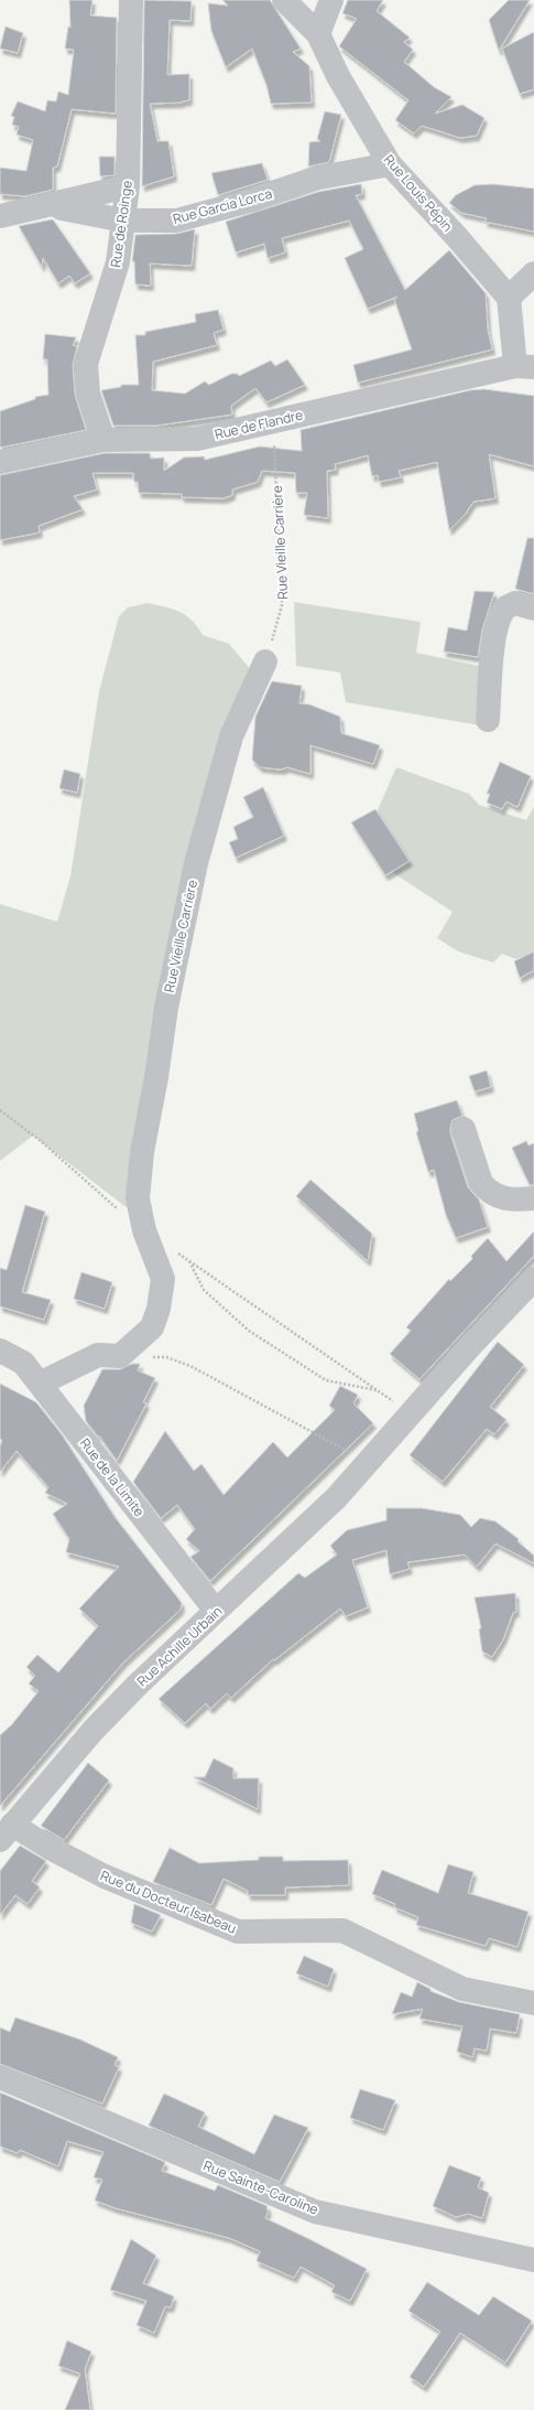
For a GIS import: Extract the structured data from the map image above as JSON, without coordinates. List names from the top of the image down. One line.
{"streets":{"street":["Rue Louis Pépin","Rue Garcia Lorca","Rue de Roinge","Rue de Flandre","Rue Vieille Carrière","Rue de la Limite","Rue Achille Urbain","Rue du Docteur Isabeau","Rue Sainte-Caroline"]},"crossings":[["Rue Louis Pépin","Rue Garcia Lorca"],["Rue Garcia Lorca","Rue de Roinge"],["Rue de Roinge","Rue de Flandre"],["Rue de Flandre","Rue Vieille Carrière"],["Rue de la Limite","Rue Achille Urbain"],["Rue Achille Urbain","Rue du Docteur Isabeau"]]}
